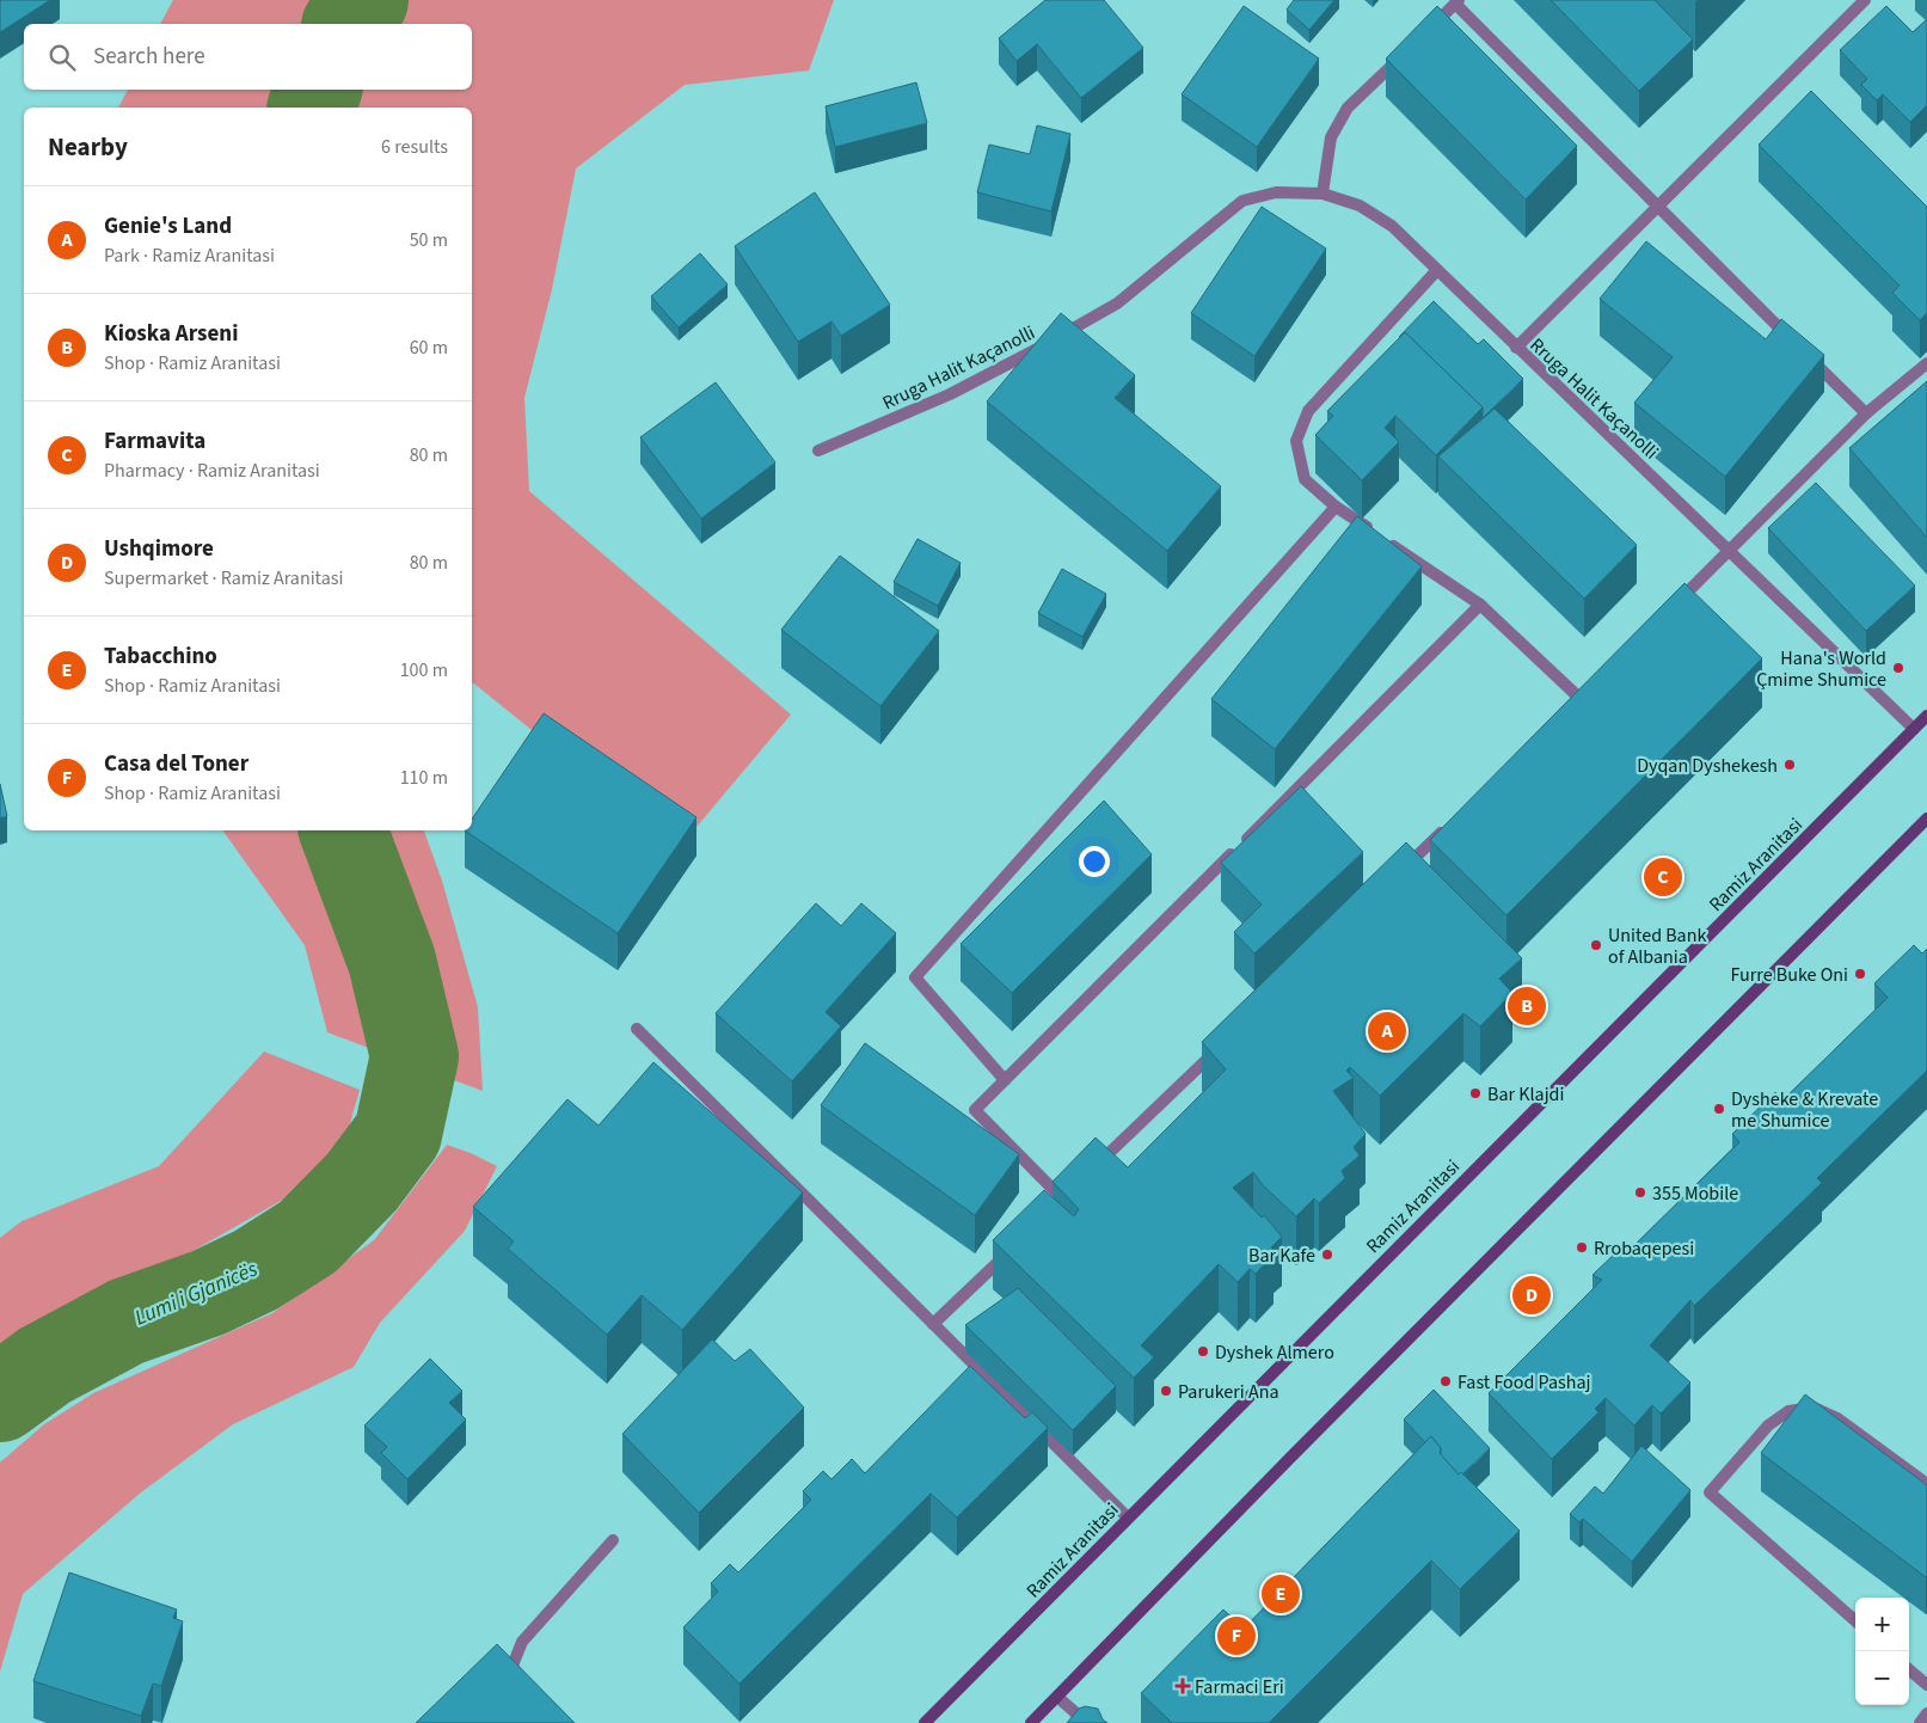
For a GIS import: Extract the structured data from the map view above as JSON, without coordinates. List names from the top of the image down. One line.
{"streets":{"main road":["Ramiz Aranitasi"],"street":["Rruga Halit Kaçanolli"]},"crossings":[["Rruga Halit Kaçanolli","Ramiz Aranitasi"]],"water":["Lumi i Gjanicës"],"places":{"other":["Hana's World Çmime Shumice","Dyqan Dyshekesh","United Bank of Albania","Furre Buke Oni","Bar Klajdi","Dysheke & Krevate me Shumice","355 Mobile","Rrobaqepesi","Bar Kafe","Dyshek Almero","Fast Food Pashaj","Parukeri Ana"],"health":["Farmaci Eri"]},"page":{"search":"Search here","heading":["Nearby","6 results"],"list":[{"mark":"A","name":"Genie's Land","note":"Park · Ramiz Aranitasi","value":"50 m"},{"mark":"B","name":"Kioska Arseni","note":"Shop · Ramiz Aranitasi","value":"60 m"},{"mark":"C","name":"Farmavita","note":"Pharmacy · Ramiz Aranitasi","value":"80 m"},{"mark":"D","name":"Ushqimore","note":"Supermarket · Ramiz Aranitasi","value":"80 m"},{"mark":"E","name":"Tabacchino","note":"Shop · Ramiz Aranitasi","value":"100 m"},{"mark":"F","name":"Casa del Toner","note":"Shop · Ramiz Aranitasi","value":"110 m"}],"pins":["C","B","A","D","E","F"],"map_buttons":["+","−"]}}
